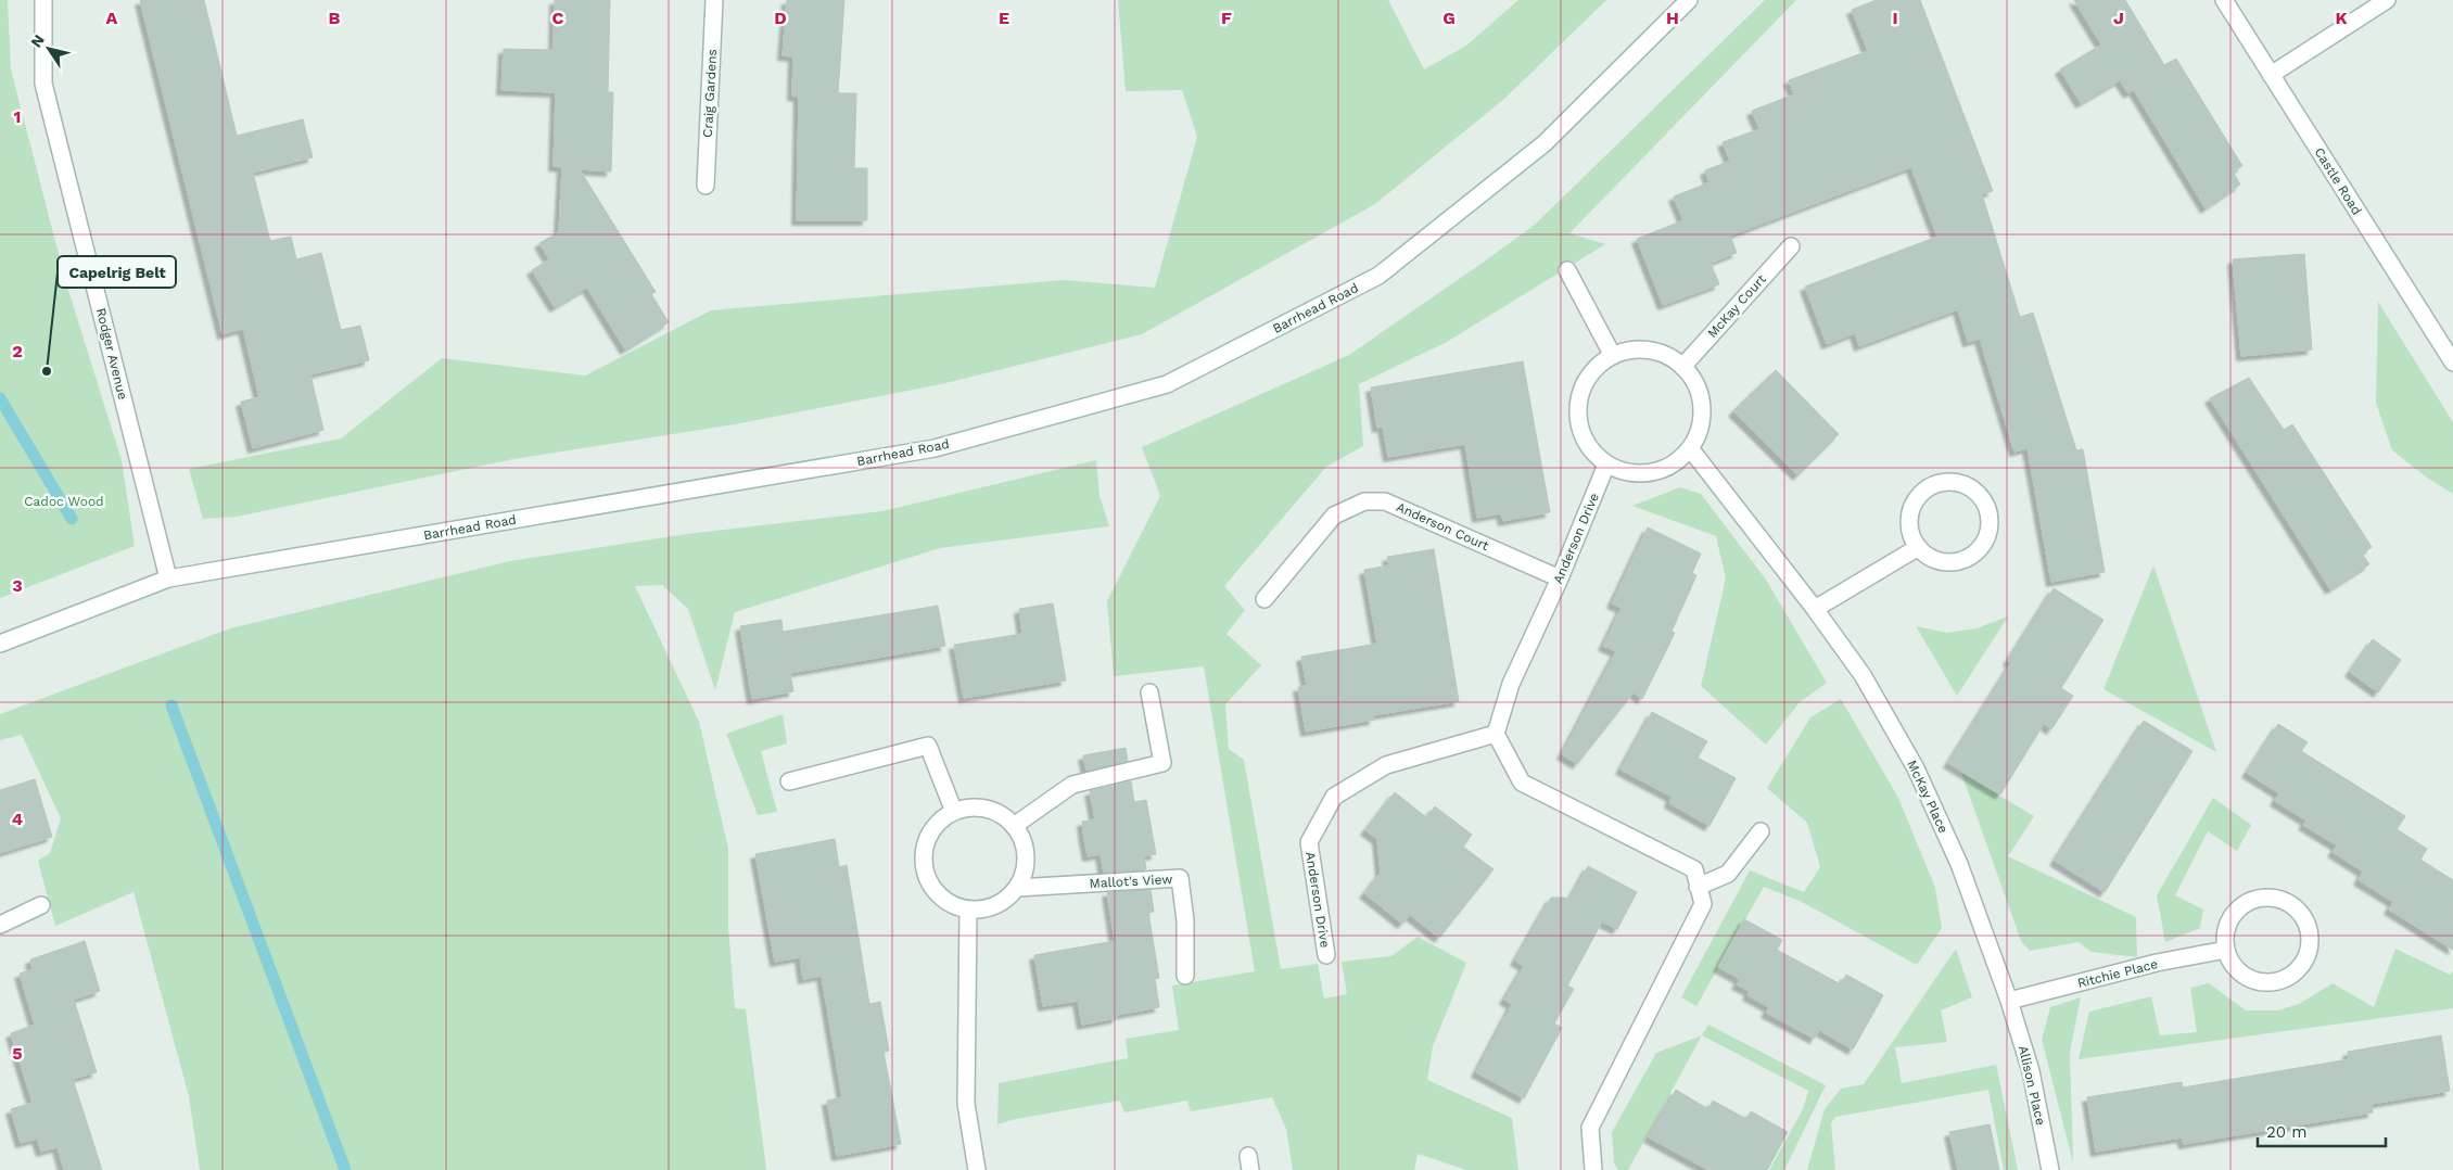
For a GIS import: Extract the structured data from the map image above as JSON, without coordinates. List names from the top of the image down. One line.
{"streets":{"street":["Craig Gardens","Castle Road","McKay Court","Barrhead Road","Rodger Avenue","Anderson Court","Anderson Drive","McKay Place","Mallot's View","Ritchie Place","Allison Place"]},"crossings":[["McKay Court","Anderson Drive"],["McKay Court","McKay Place"],["Barrhead Road","Rodger Avenue"],["Anderson Court","Anderson Drive"],["Anderson Drive","McKay Place"],["McKay Place","Ritchie Place"],["McKay Place","Allison Place"],["Ritchie Place","Allison Place"]],"parks":["Cadoc Wood"],"places":["Capelrig Belt"],"scale_bar":"20 m","north":"top left","grid":{"columns":["A","B","C","D","E","F","G","H","I","J","K"],"rows":["1","2","3","4","5"]}}
